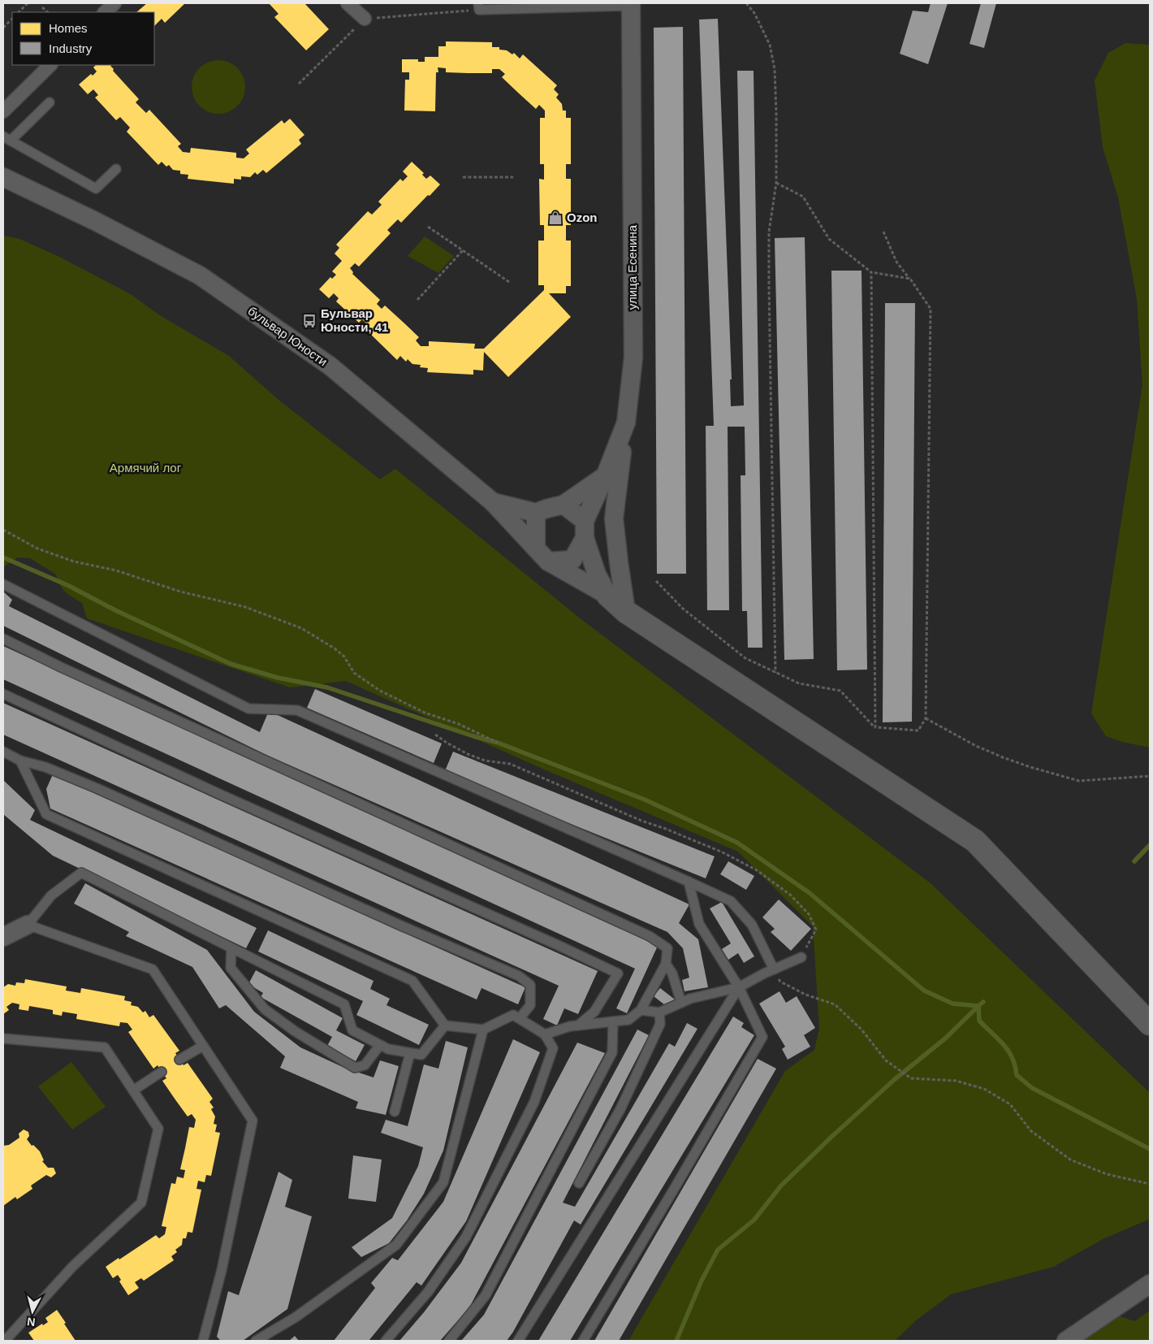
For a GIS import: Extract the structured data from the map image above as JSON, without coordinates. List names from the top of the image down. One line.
{"streets":{"street":["улица Есенина","бульвар Юности"]},"crossings":[["улица Есенина","бульвар Юности"]],"parks":["Армячий лог"],"places":{"shop":["Ozon"],"bus stop":["Бульвар Юности, 41"]},"legend":["Homes","Industry"],"north":"bottom"}
